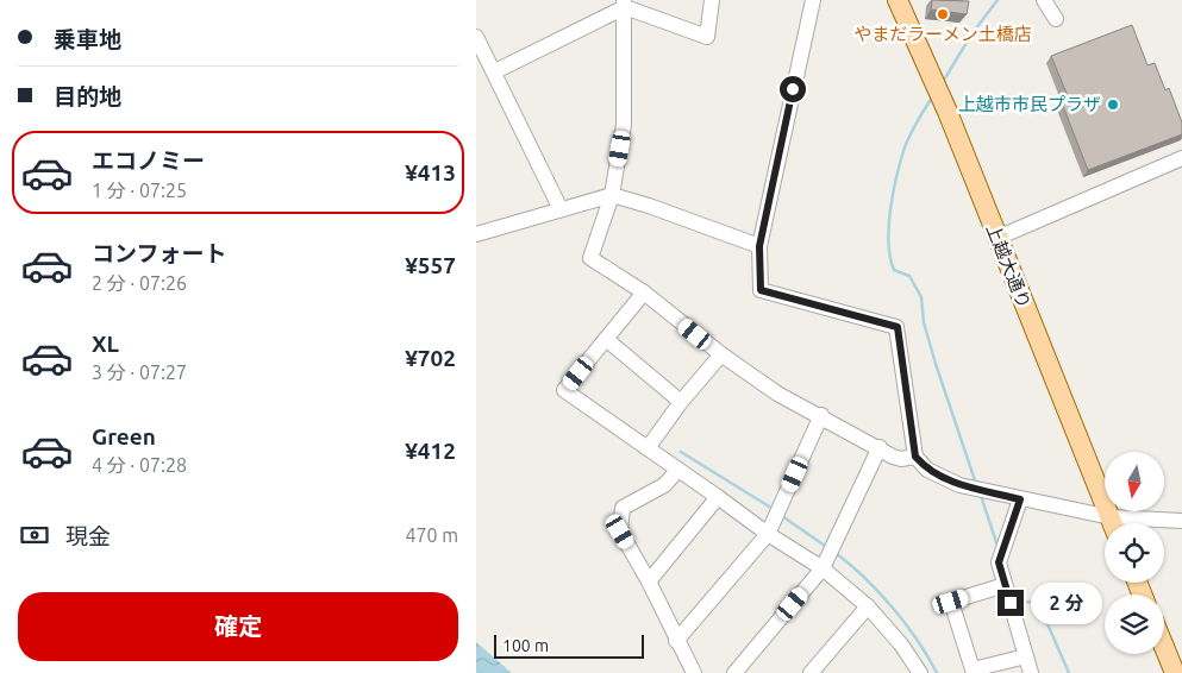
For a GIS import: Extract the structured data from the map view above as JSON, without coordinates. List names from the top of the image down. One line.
{"streets":{"main road":["上越大通り"]},"places":["やまだラーメン土橋店","上越市市民プラザ"],"scale_bar":"100 m","north":"bottom","page":{"banner":["乗車地","目的地"],"list":[{"name":"エコノミー","note":"1 分 · 07:25","value":"¥413"},{"name":"コンフォート","note":"2 分 · 07:26","value":"¥557"},{"name":"XL","note":"3 分 · 07:27","value":"¥702"},{"name":"Green","note":"4 分 · 07:28","value":"¥412"}],"pay":["現金","470 m"],"buttons":"確定","bubble":"2 分","scale":"100 m"}}
